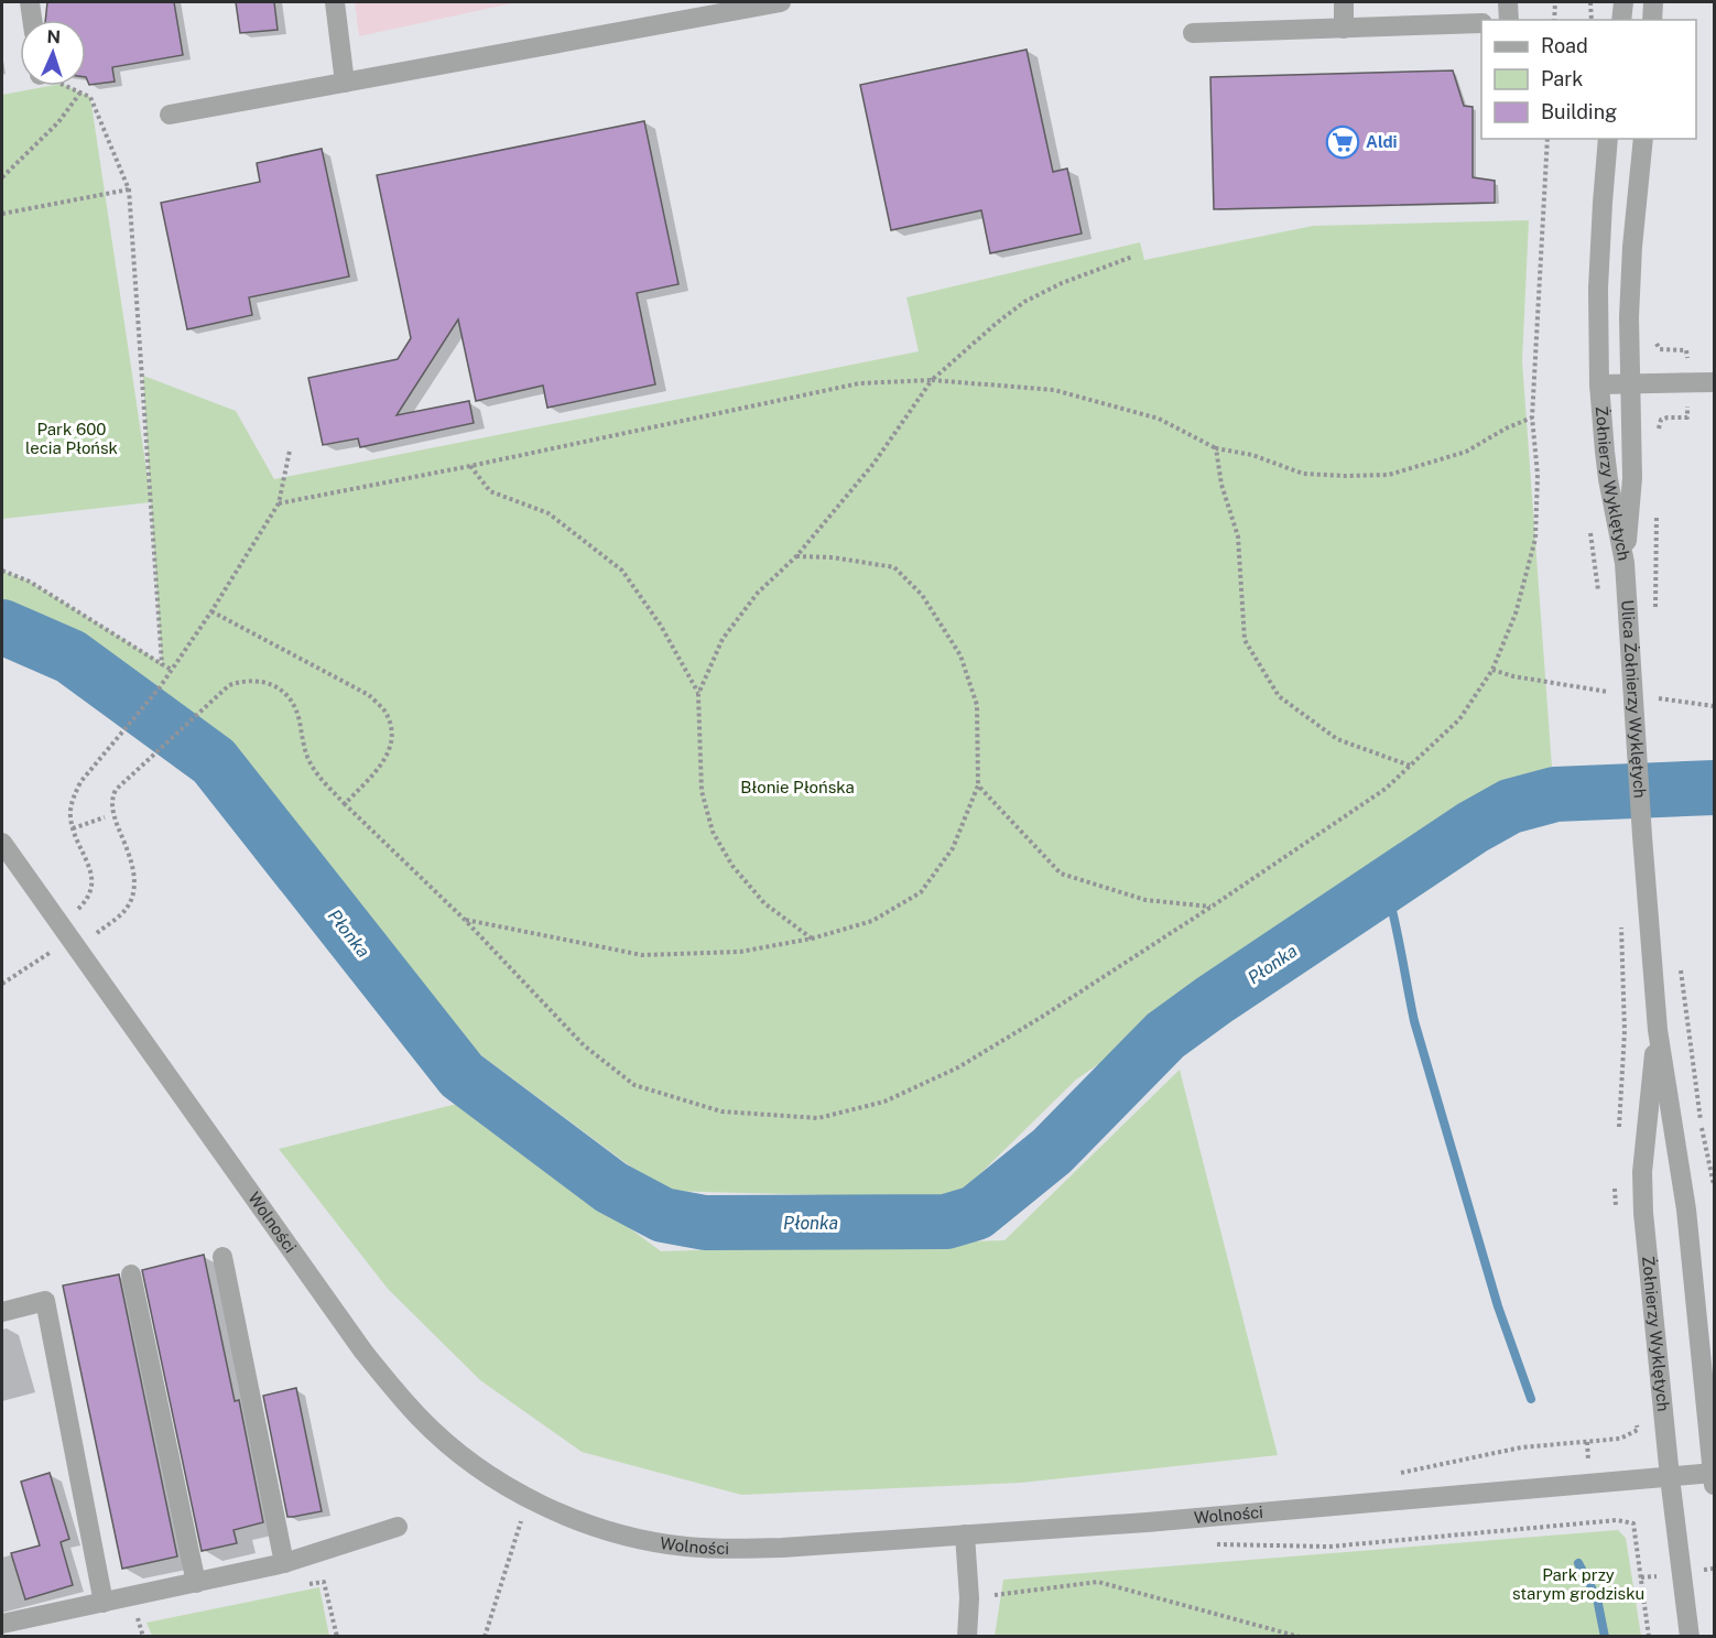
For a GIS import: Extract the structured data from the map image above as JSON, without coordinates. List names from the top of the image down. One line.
{"streets":{"street":["Żołnierzy Wyklętych","Ulica Żołnierzy Wyklętych","Wolności"]},"crossings":[["Żołnierzy Wyklętych","Ulica Żołnierzy Wyklętych"],["Żołnierzy Wyklętych","Wolności"]],"water":["Płonka"],"parks":["Park 600 lecia Płońsk","Błonie Płońska","Park przy starym grodzisku"],"places":{"supermarket":["Aldi"]},"legend":["Road","Park","Building"],"north":"top"}
